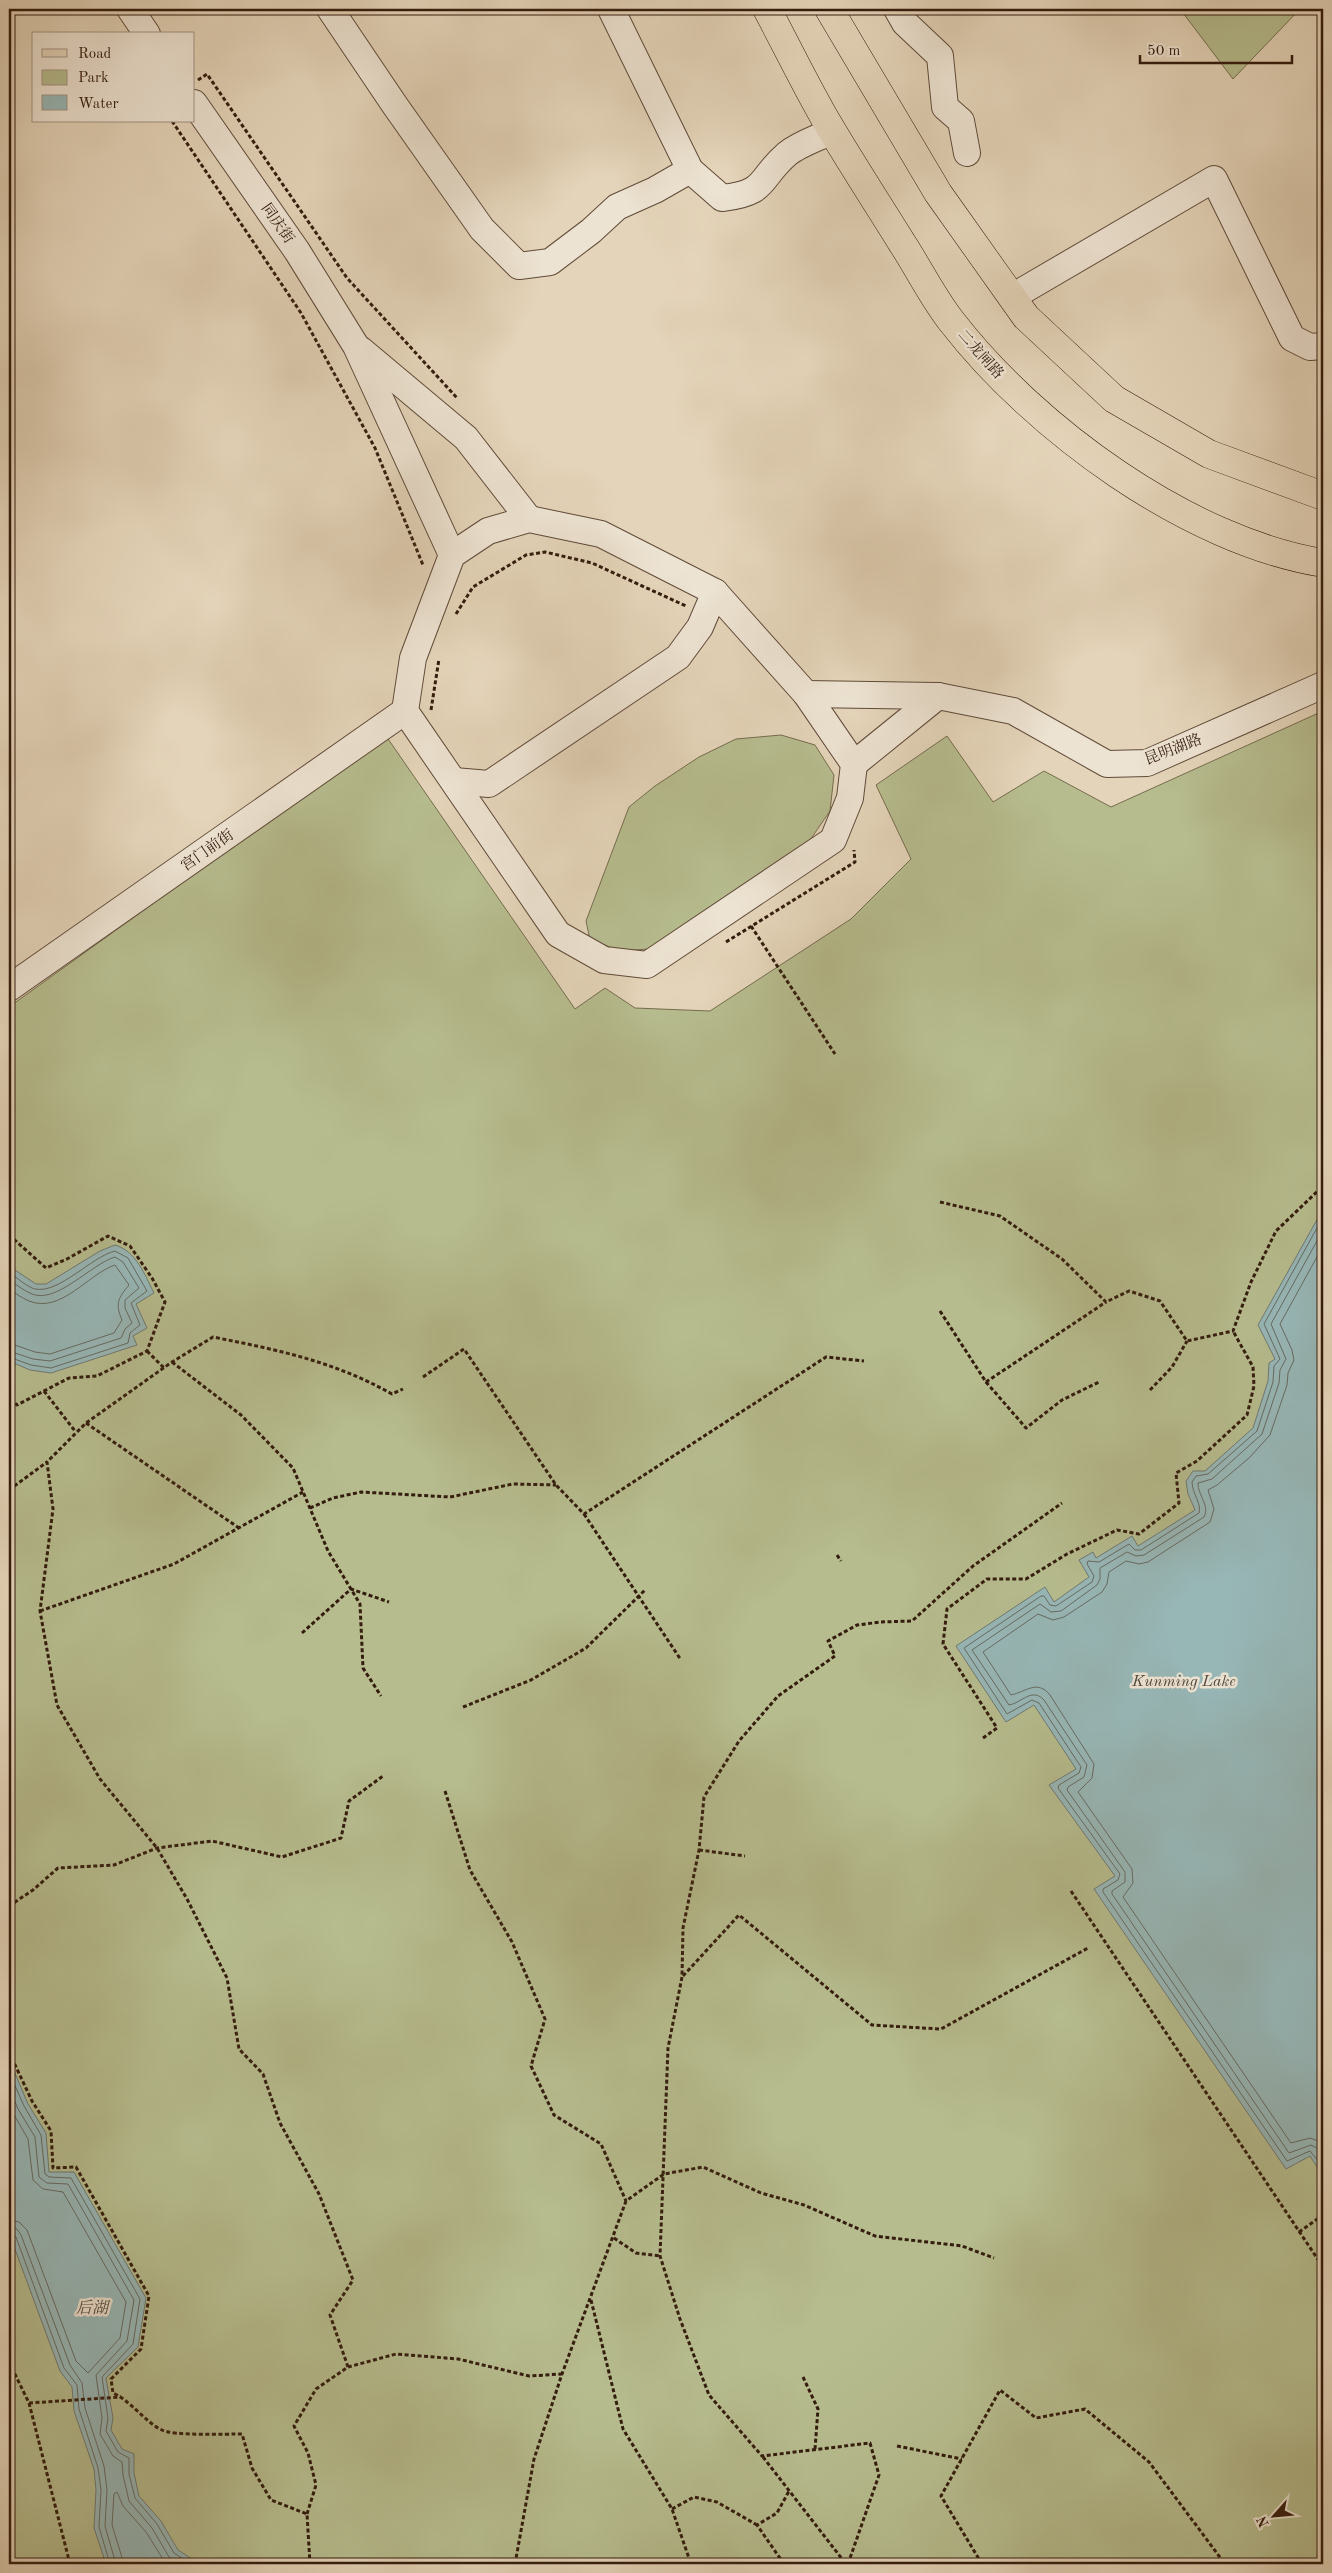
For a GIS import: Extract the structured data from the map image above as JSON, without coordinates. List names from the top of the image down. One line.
{"streets":{"main road":["二龙闸路"],"street":["同庆街","昆明湖路","宫门前街"]},"water":["Kunming Lake","后湖"],"legend":["Road","Park","Water"],"scale_bar":"50 m","north":"bottom left"}
